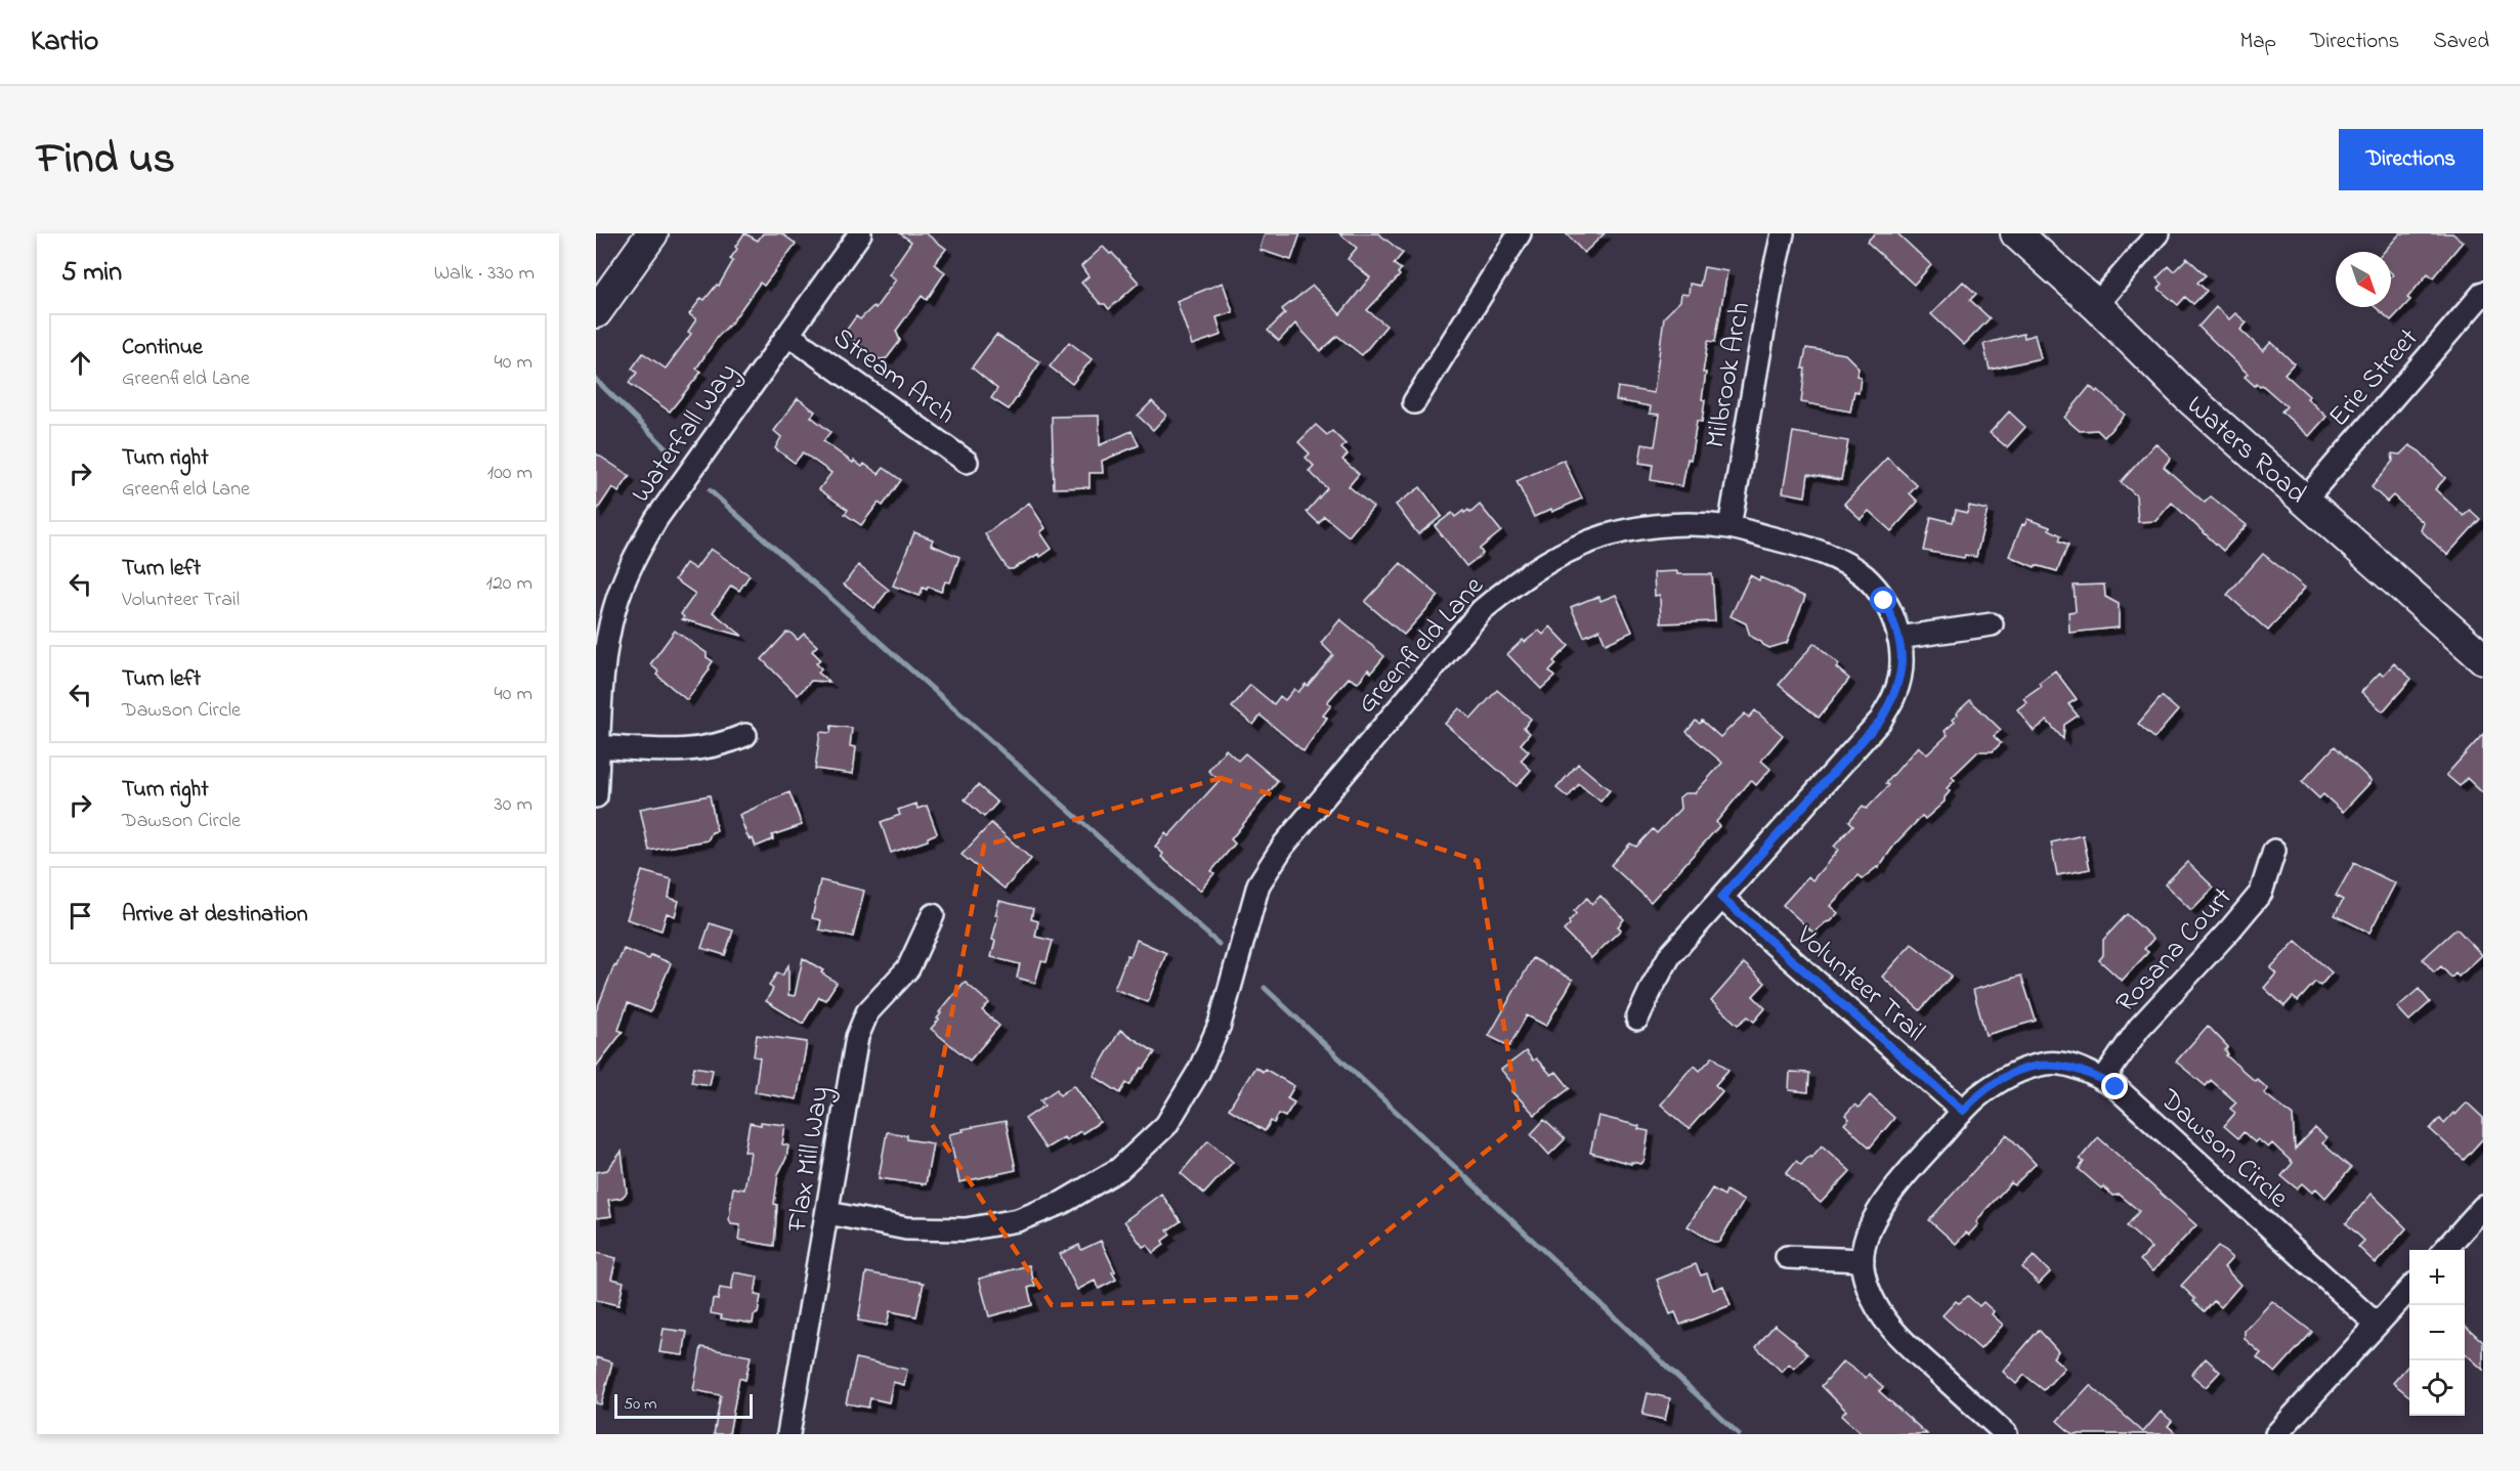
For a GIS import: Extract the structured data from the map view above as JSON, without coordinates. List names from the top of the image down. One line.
{"streets":{"street":["Stream Arch","Milbrook Arch","Erie Street","Waterfall Way","Waters Road","Greenfield Lane","Rosana Court","Volunteer Trail","Dawson Circle","Flax Mill Way"]},"crossings":[["Stream Arch","Waterfall Way"],["Milbrook Arch","Greenfield Lane"],["Erie Street","Waters Road"],["Greenfield Lane","Volunteer Trail"],["Greenfield Lane","Flax Mill Way"],["Rosana Court","Dawson Circle"],["Volunteer Trail","Dawson Circle"]],"scale_bar":"50 m","north":"bottom right","page":{"header":"Kartio","nav":["Map","Directions","Saved"],"title":"Find us","buttons":"Directions","heading":["5 min","Walk · 330 m"],"list":[["Continue","Greenfield Lane","40 m"],["Turn right","Greenfield Lane","100 m"],["Turn left","Volunteer Trail","120 m"],["Turn left","Dawson Circle","40 m"],["Turn right","Dawson Circle","30 m"],"Arrive at destination"],"map_buttons":["+","−"],"scale":"50 m"}}
